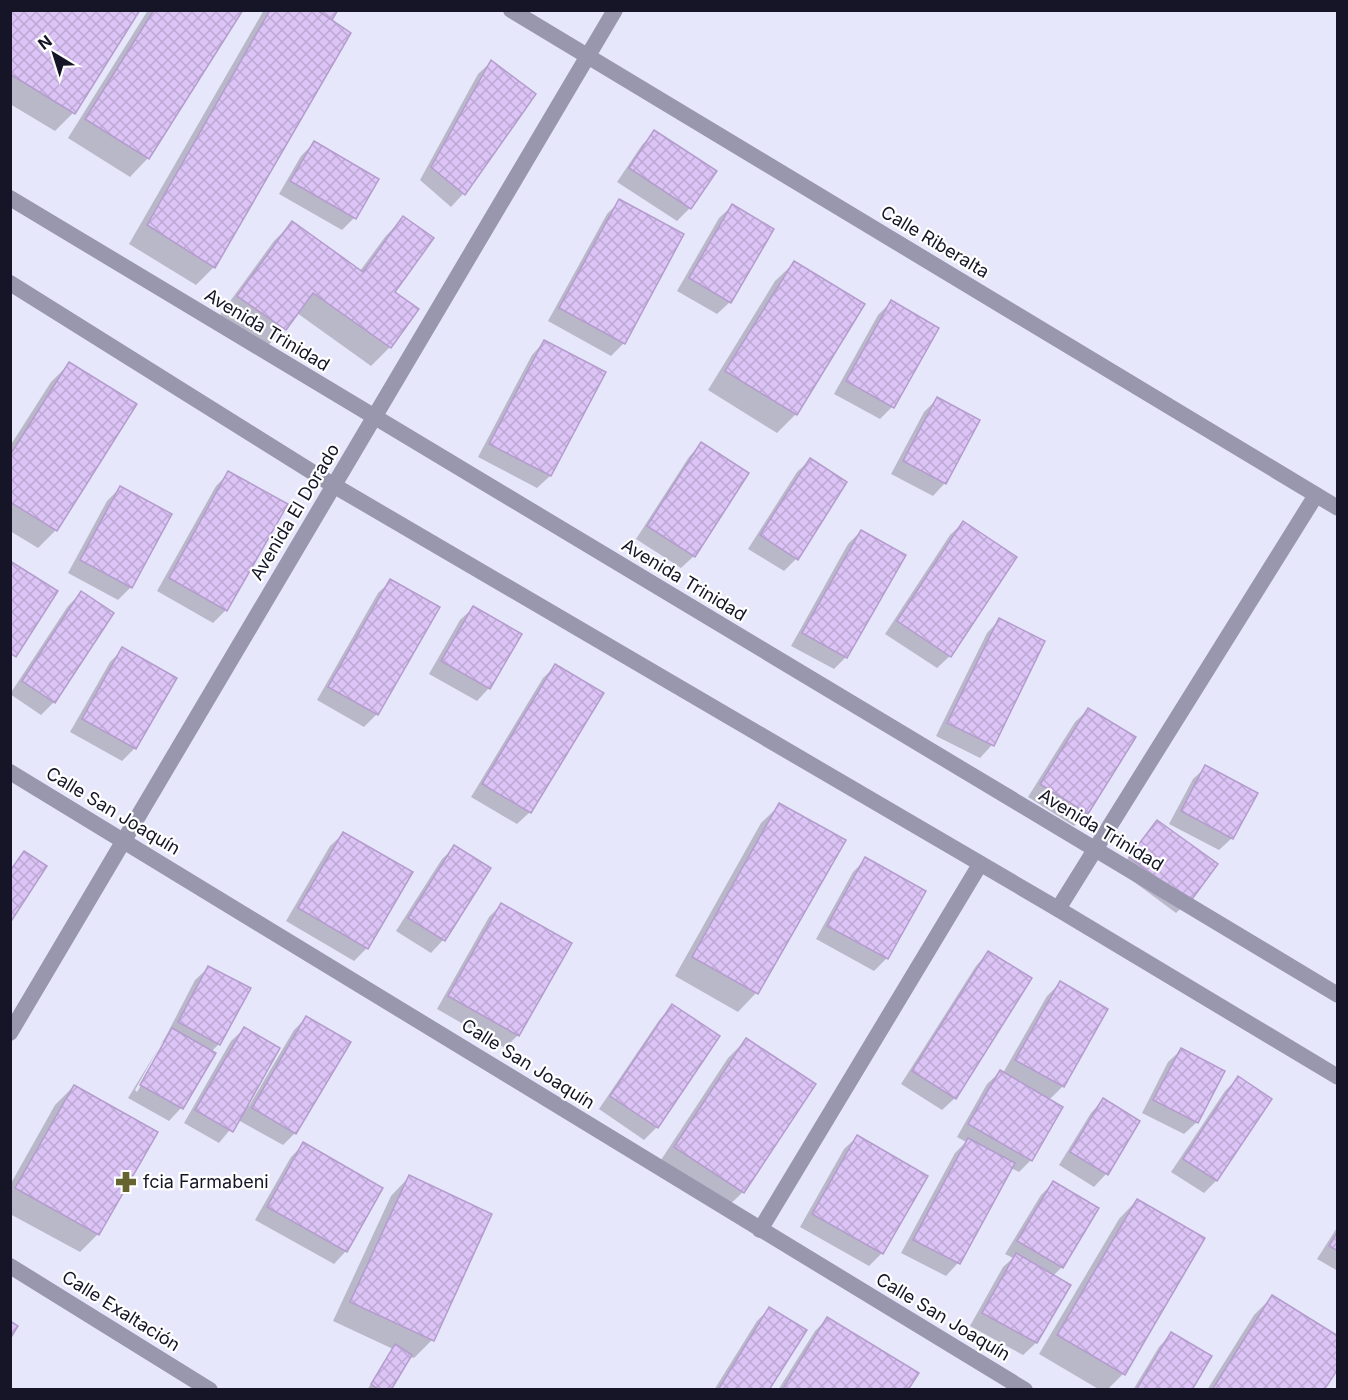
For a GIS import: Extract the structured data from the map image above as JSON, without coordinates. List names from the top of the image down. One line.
{"streets":{"street":["Calle Riberalta","Avenida Trinidad","Avenida El Dorado","Calle San Joaquín","Calle Exaltación"]},"crossings":[["Calle Riberalta","Avenida El Dorado"],["Avenida Trinidad","Avenida El Dorado"],["Avenida El Dorado","Calle San Joaquín"]],"places":{"pharmacy":["fcia Farmabeni"]},"north":"top left"}
